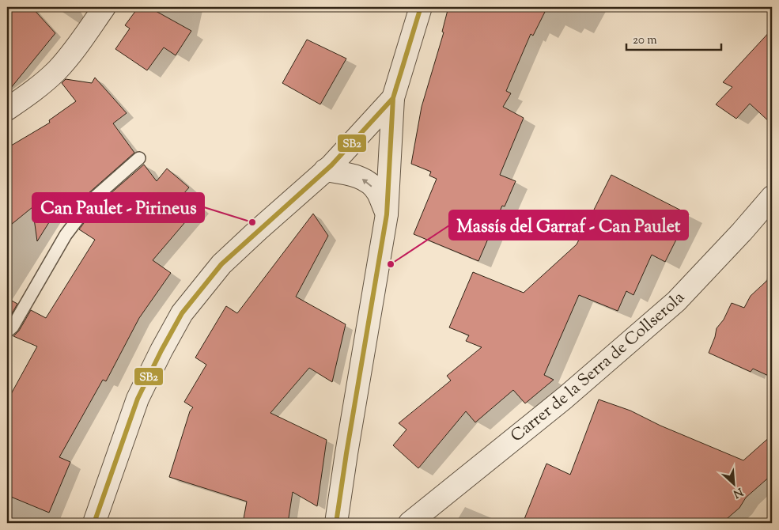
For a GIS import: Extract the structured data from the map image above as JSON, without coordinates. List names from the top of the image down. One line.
{"streets":{"street":["Carrer de la Serra de Collserola"]},"places":["Can Paulet - Pirineus","Massís del Garraf - Can Paulet"],"lines":["transit line SB2"],"scale_bar":"20 m","north":"bottom right"}
